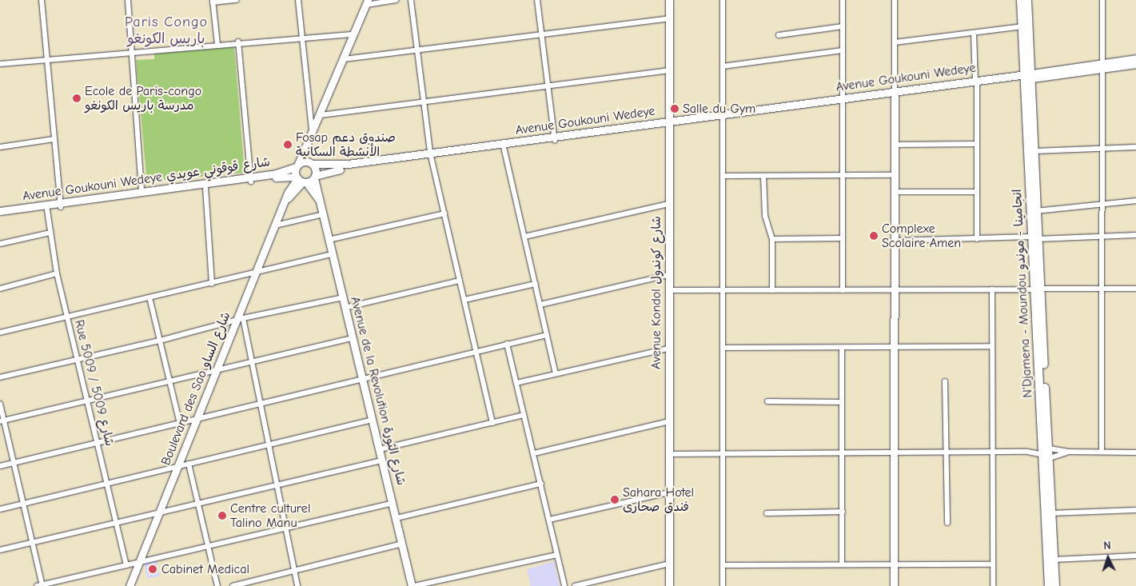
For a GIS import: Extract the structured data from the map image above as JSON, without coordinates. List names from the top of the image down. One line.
{"streets":{"main road":["N'Djamena - Moundou انجامينا - موندو"],"street":["Avenue Goukouni Wedeye","Avenue Goukouni Wedeye شارع قوقوني عويدي","Avenue Kondol شارع كوندول","Rue 5009 / شارع 5009","Boulevard des Sao شارع الساو","Avenue de la Revolution شارع الثورة"]},"crossings":[["Avenue Goukouni Wedeye","Avenue Goukouni Wedeye شارع قوقوني عويدي"],["Avenue Goukouni Wedeye","Avenue Kondol شارع كوندول"],["Avenue Goukouni Wedeye","N'Djamena - Moundou انجامينا - موندو"],["Avenue Goukouni Wedeye","Boulevard des Sao شارع الساو"],["Avenue Goukouni Wedeye","Avenue de la Revolution شارع الثورة"],["Avenue Goukouni Wedeye شارع قوقوني عويدي","Rue 5009 / شارع 5009"],["Avenue Goukouni Wedeye شارع قوقوني عويدي","Boulevard des Sao شارع الساو"],["Avenue Goukouni Wedeye شارع قوقوني عويدي","Avenue de la Revolution شارع الثورة"],["Boulevard des Sao شارع الساو","Avenue de la Revolution شارع الثورة"]],"districts":["Paris Congo باريس الكونغو"],"places":["Ecole de Paris-congo مدرسة باريس الكونغو","Salle du Gym","Fosap صندوق دعم الأنشطة السكانية","Complexe Scolaire Amen","Sahara Hotel فندق صحارى","Centre culturel Talino Manu","Cabinet Medical"],"north":"top"}
